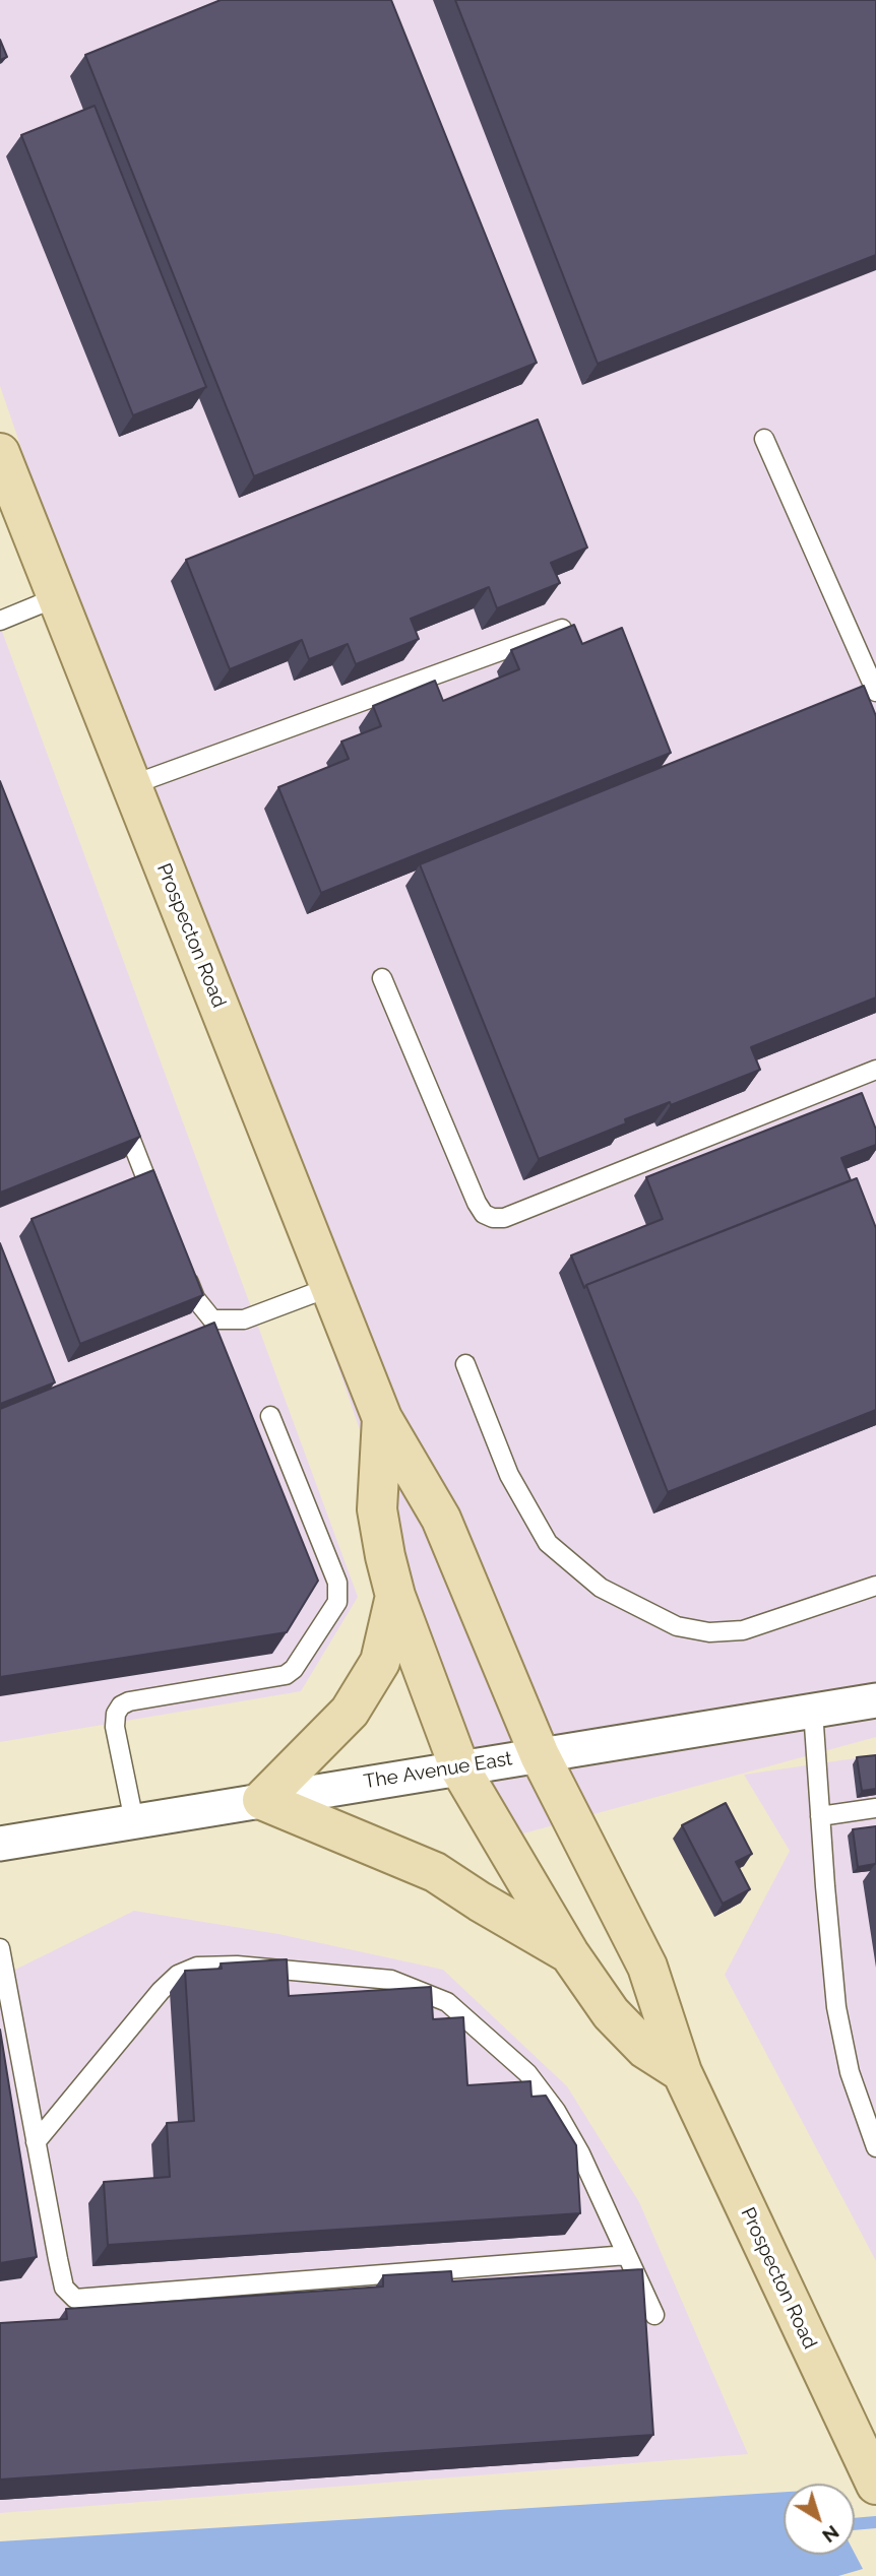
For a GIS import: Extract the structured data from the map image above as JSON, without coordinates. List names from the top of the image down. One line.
{"streets":{"main road":["Prospecton Road"],"street":["The Avenue East"]},"crossings":[["Prospecton Road","The Avenue East"]],"north":"bottom right"}
